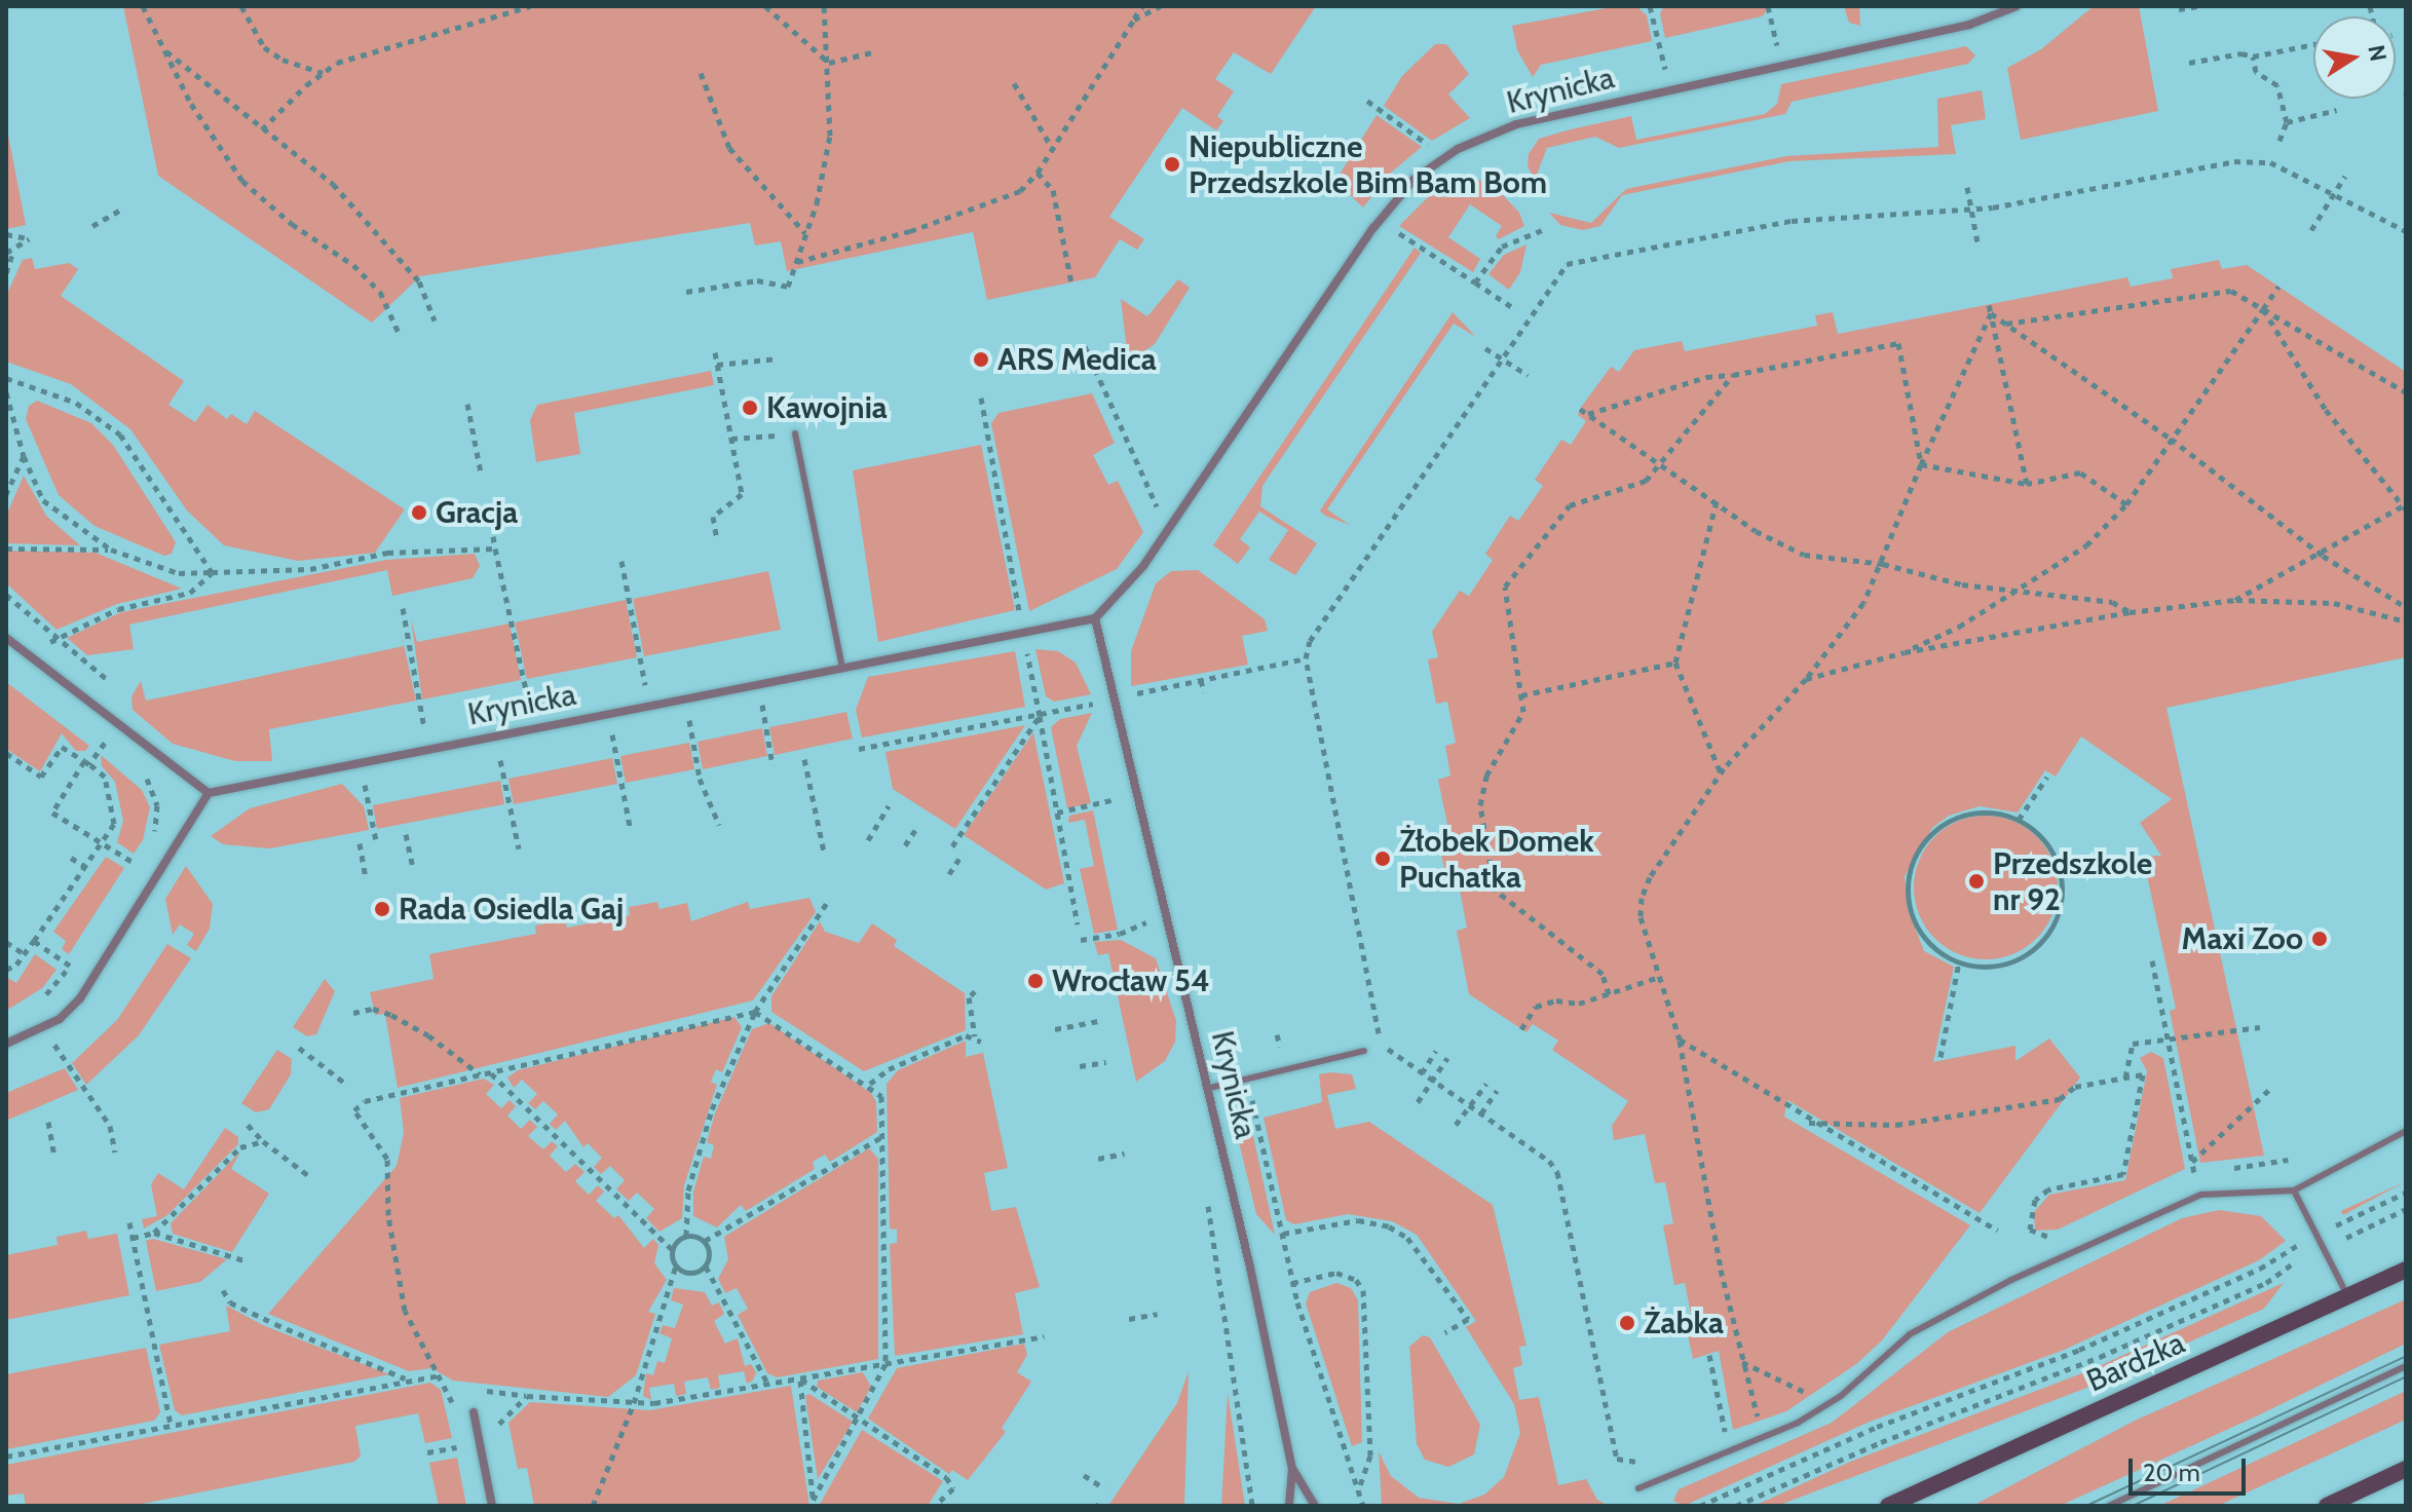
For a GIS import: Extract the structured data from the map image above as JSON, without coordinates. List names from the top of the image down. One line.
{"streets":{"main road":["Bardzka"],"street":["Krynicka"]},"places":["Niepubliczne Przedszkole Bim Bam Bom","ARS Medica","Kawojnia","Gracja","Żłobek Domek Puchatka","Przedszkole nr 92","Rada Osiedla Gaj","Maxi Zoo","Wrocław 54","Żabka"],"scale_bar":"20 m","north":"right"}
